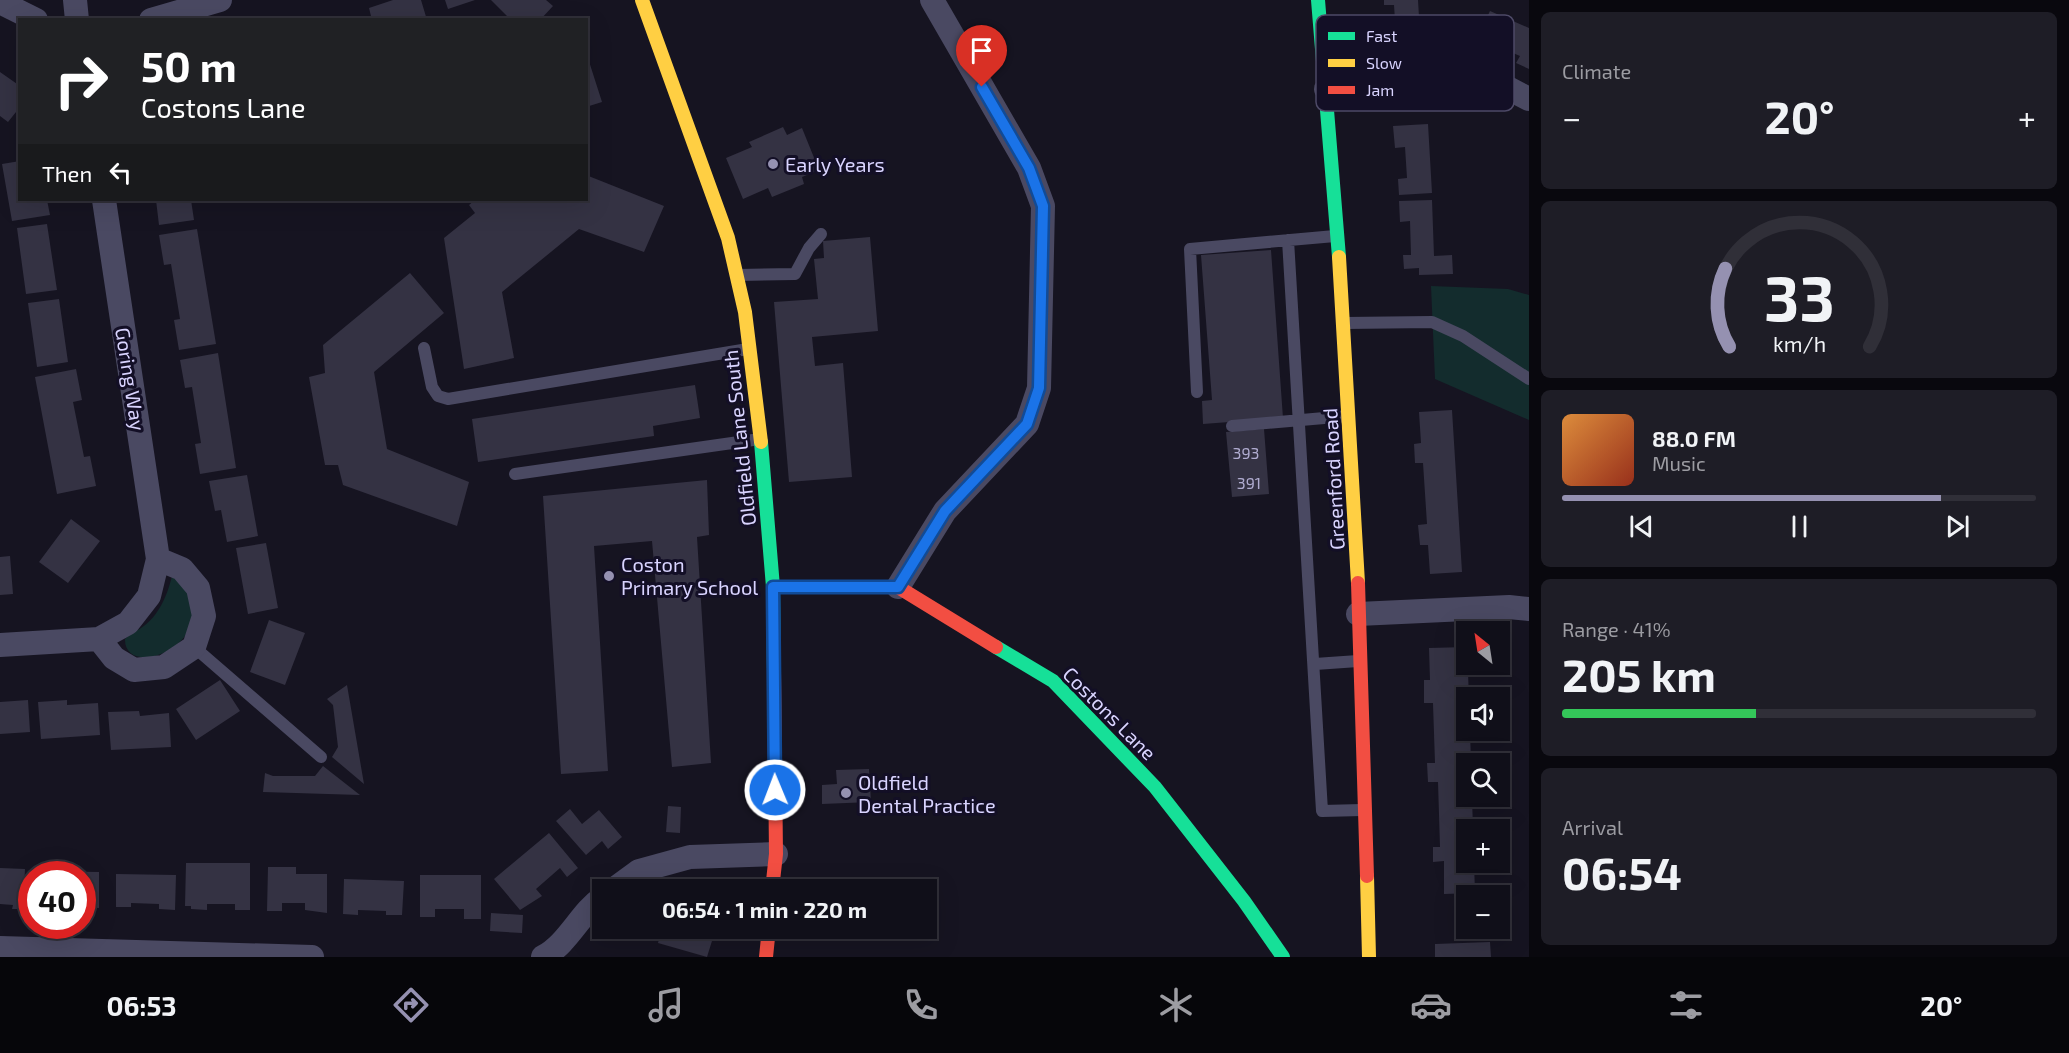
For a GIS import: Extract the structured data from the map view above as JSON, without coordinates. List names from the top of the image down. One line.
{"streets":{"street":["Goring Way","Oldfield Lane South","Greenford Road","Costons Lane"]},"places":["Early Years","Coston Primary School","Oldfield Dental Practice"],"house_numbers":["393","391"],"legend":["Fast","Slow","Jam"],"north":"top left","page":{"tile":["Climate",["Range · 41%","205 km"],["Arrival","06:54"]],"turn":["50 m","Costons Lane"],"heat":["−","20°","+"],"then":"Then","song":["88.0 FM","Music"],"map_buttons":["+","−"],"limit":"40","trip":"06:54 · 1 min · 220 m","tabs":["06:53","20°"],"gauge":["33","km/h"]}}
